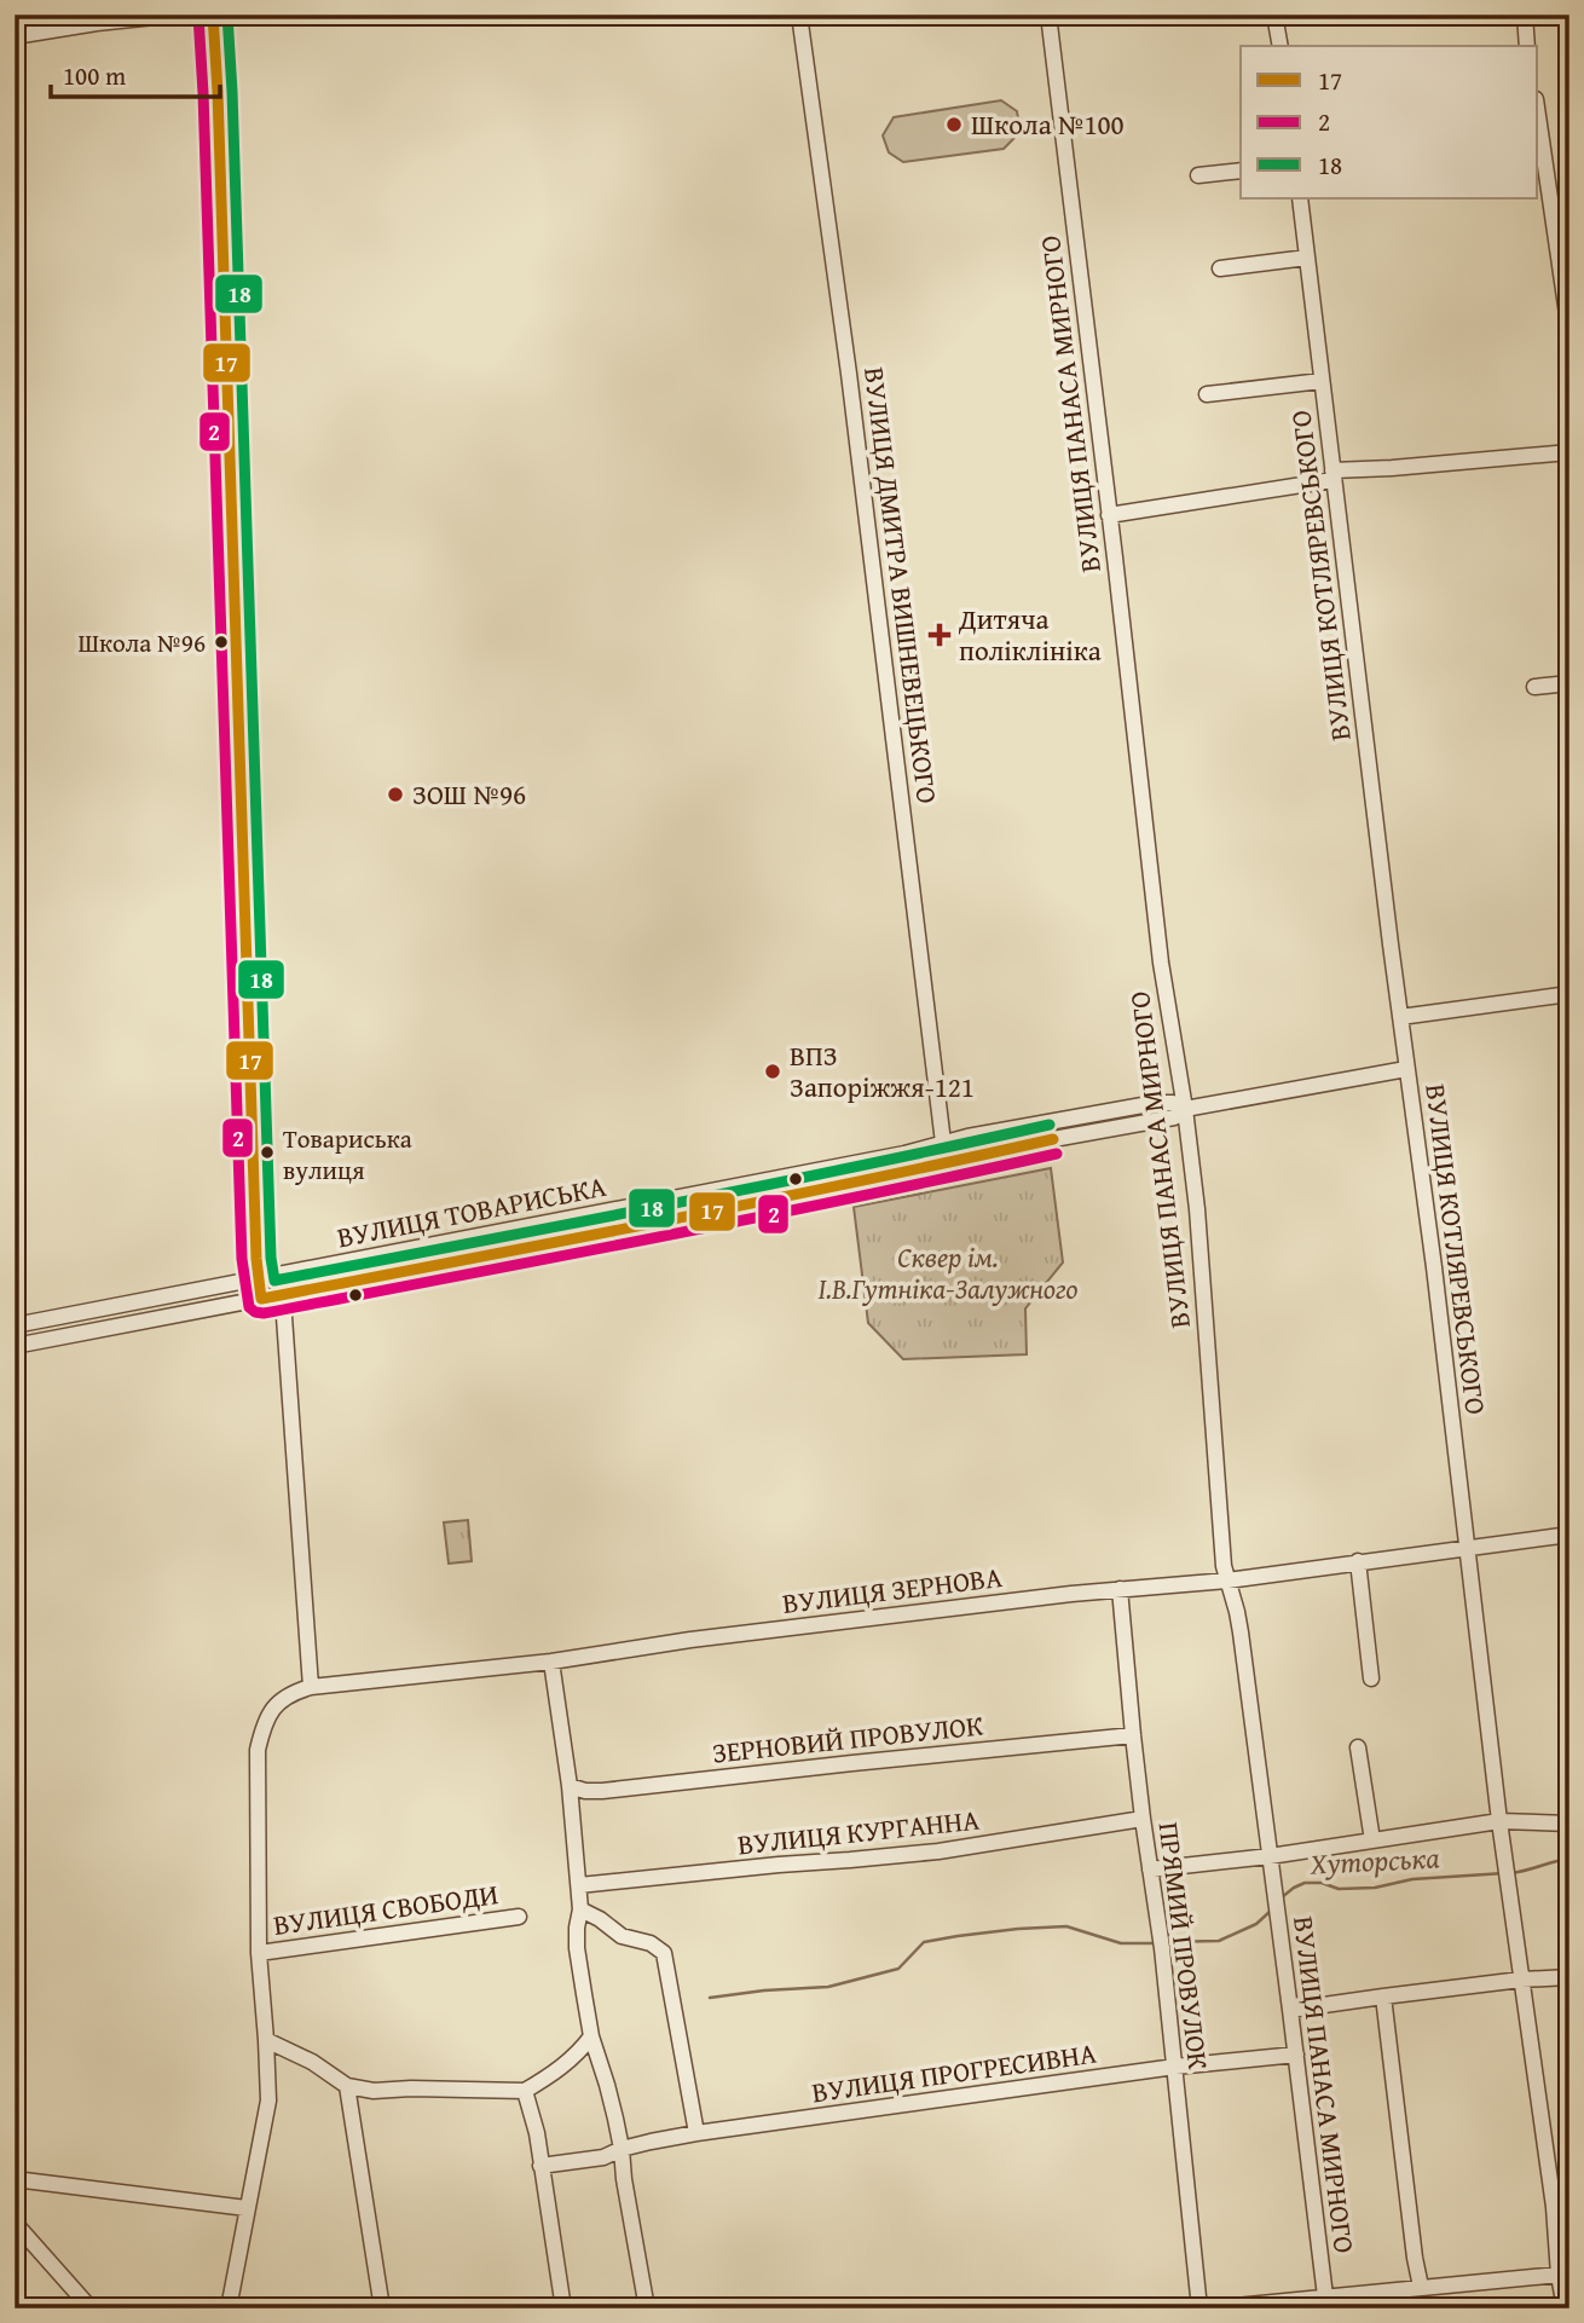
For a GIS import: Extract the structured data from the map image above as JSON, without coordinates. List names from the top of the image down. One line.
{"streets":{"street":["ВУЛИЦЯ ПАНАСА МИРНОГО","ВУЛИЦЯ КОТЛЯРЕВСЬКОГО","ВУЛИЦЯ ДМИТРА ВИШНЕВЕЦЬКОГО","ВУЛИЦЯ ТОВАРИСЬКА","ВУЛИЦЯ ЗЕРНОВА","ЗЕРНОВИЙ ПРОВУЛОК","ВУЛИЦЯ КУРГАННА","ВУЛИЦЯ СВОБОДИ","ПРЯМИЙ ПРОВУЛОК","ВУЛИЦЯ ПРОГРЕСИВНА"]},"crossings":[["ВУЛИЦЯ ПАНАСА МИРНОГО","ВУЛИЦЯ ТОВАРИСЬКА"],["ВУЛИЦЯ ПАНАСА МИРНОГО","ВУЛИЦЯ ЗЕРНОВА"],["ВУЛИЦЯ ПАНАСА МИРНОГО","ВУЛИЦЯ ПРОГРЕСИВНА"],["ВУЛИЦЯ КОТЛЯРЕВСЬКОГО","ВУЛИЦЯ ТОВАРИСЬКА"],["ВУЛИЦЯ КОТЛЯРЕВСЬКОГО","ВУЛИЦЯ ЗЕРНОВА"],["ВУЛИЦЯ ДМИТРА ВИШНЕВЕЦЬКОГО","ВУЛИЦЯ ТОВАРИСЬКА"],["ВУЛИЦЯ ЗЕРНОВА","ВУЛИЦЯ СВОБОДИ"],["ВУЛИЦЯ ЗЕРНОВА","ПРЯМИЙ ПРОВУЛОК"],["ЗЕРНОВИЙ ПРОВУЛОК","ПРЯМИЙ ПРОВУЛОК"],["ВУЛИЦЯ КУРГАННА","ПРЯМИЙ ПРОВУЛОК"],["ПРЯМИЙ ПРОВУЛОК","ВУЛИЦЯ ПРОГРЕСИВНА"]],"water":["Хуторська"],"parks":["Сквер ім. І.В.Гутніка-Залужного"],"places":{"other":["Школа №100","Школа №96","ЗОШ №96","ВПЗ Запоріжжя-121","Товариська вулиця"],"health":["Дитяча поліклініка"]},"lines":["transit line 17","transit line 18","transit line 2"],"legend":["17","2","18"],"scale_bar":"100 m"}
